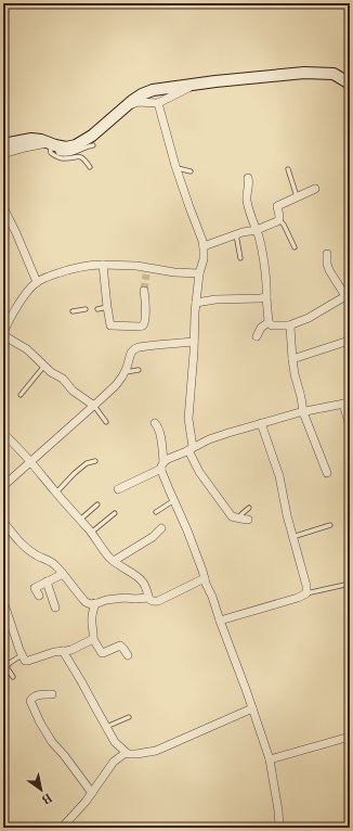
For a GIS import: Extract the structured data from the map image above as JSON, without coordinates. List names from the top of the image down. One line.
{"north":"bottom right"}
